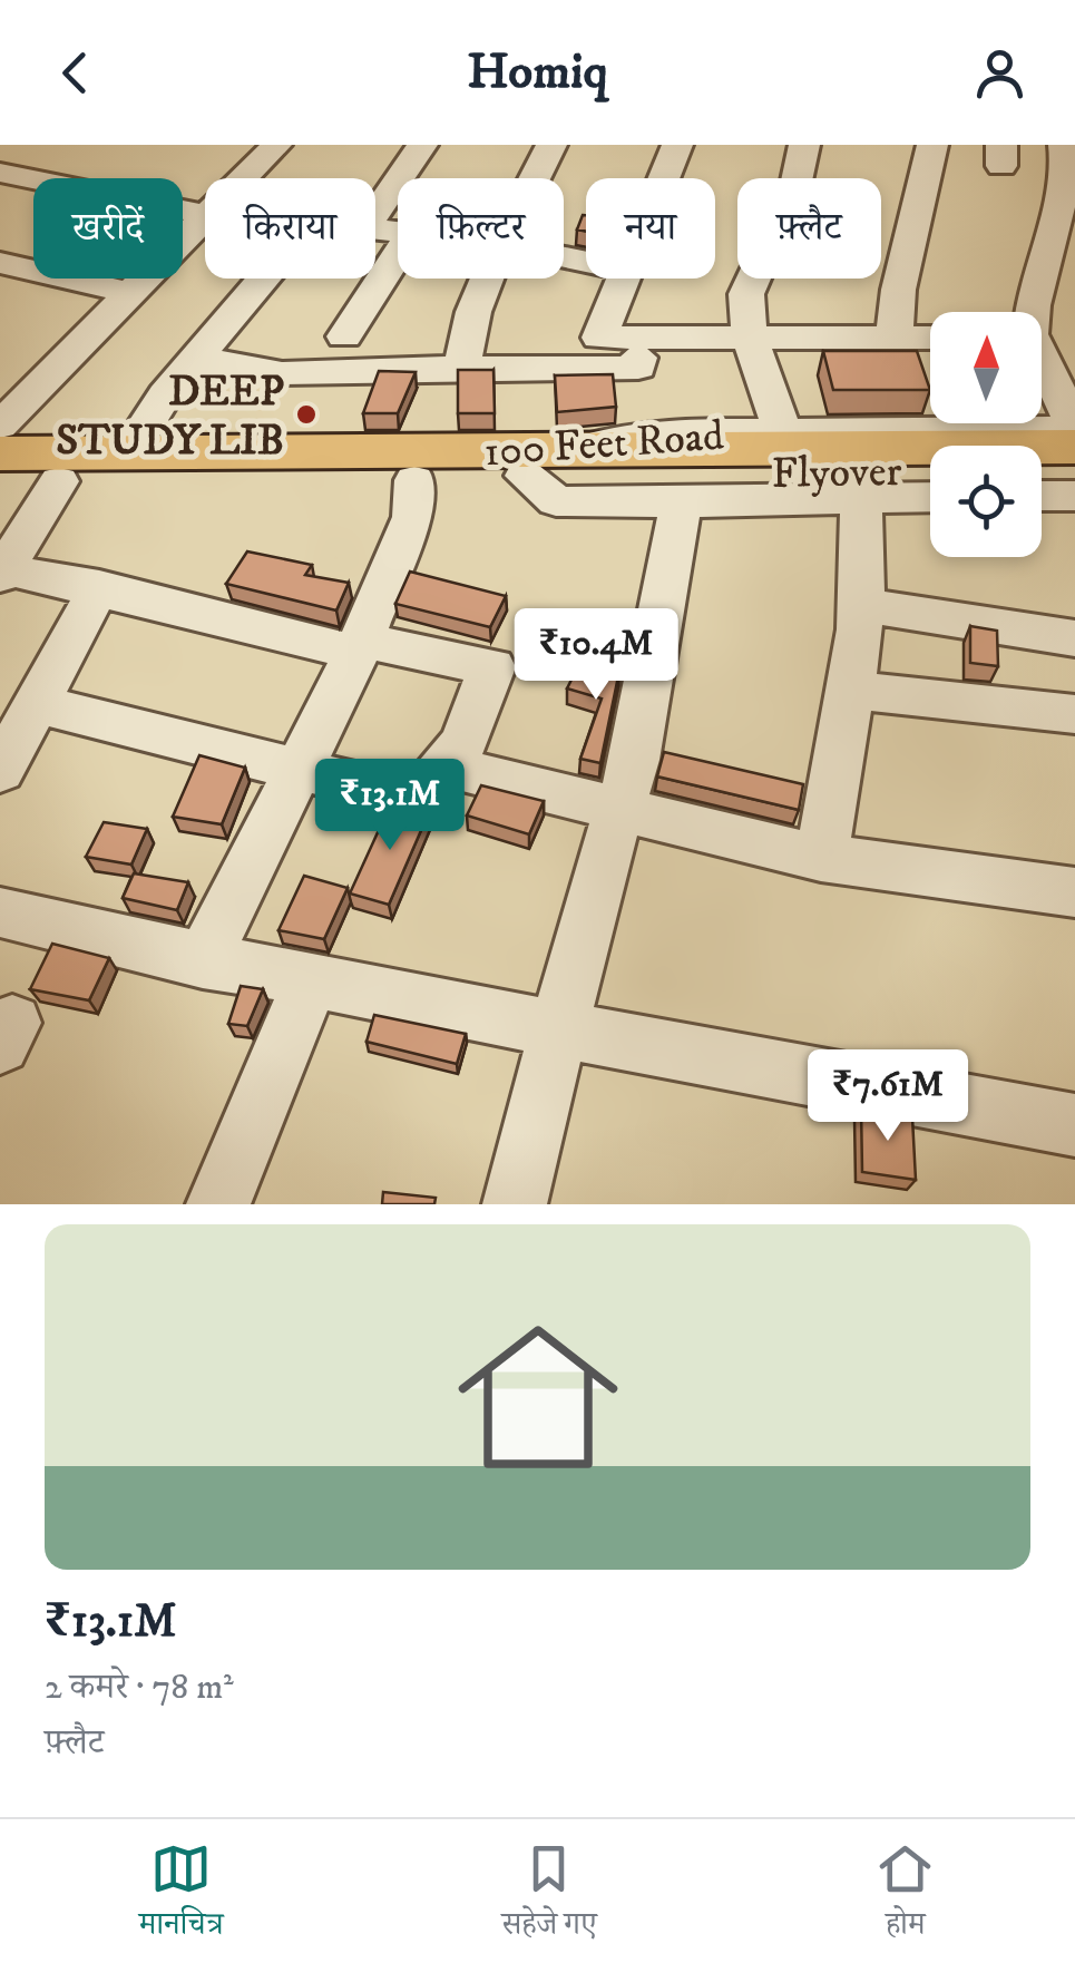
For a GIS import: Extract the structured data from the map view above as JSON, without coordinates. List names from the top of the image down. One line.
{"streets":{"main road":["100 Feet Road","Flyover"]},"crossings":[["100 Feet Road","Flyover"]],"places":["DEEP STUDY LIB"],"north":"top","page":{"header":"Homiq","chip":["खरीदें","किराया","फ़िल्टर","नया","फ़्लैट"],"price":["₹10.4M","₹13.1M","₹7.61M"],"list":[{"name":"₹13.1M","note":"2 कमरे · 78 m² · फ़्लैट"}],"tabs":["मानचित्र","सहेजे गए","होम"]}}
